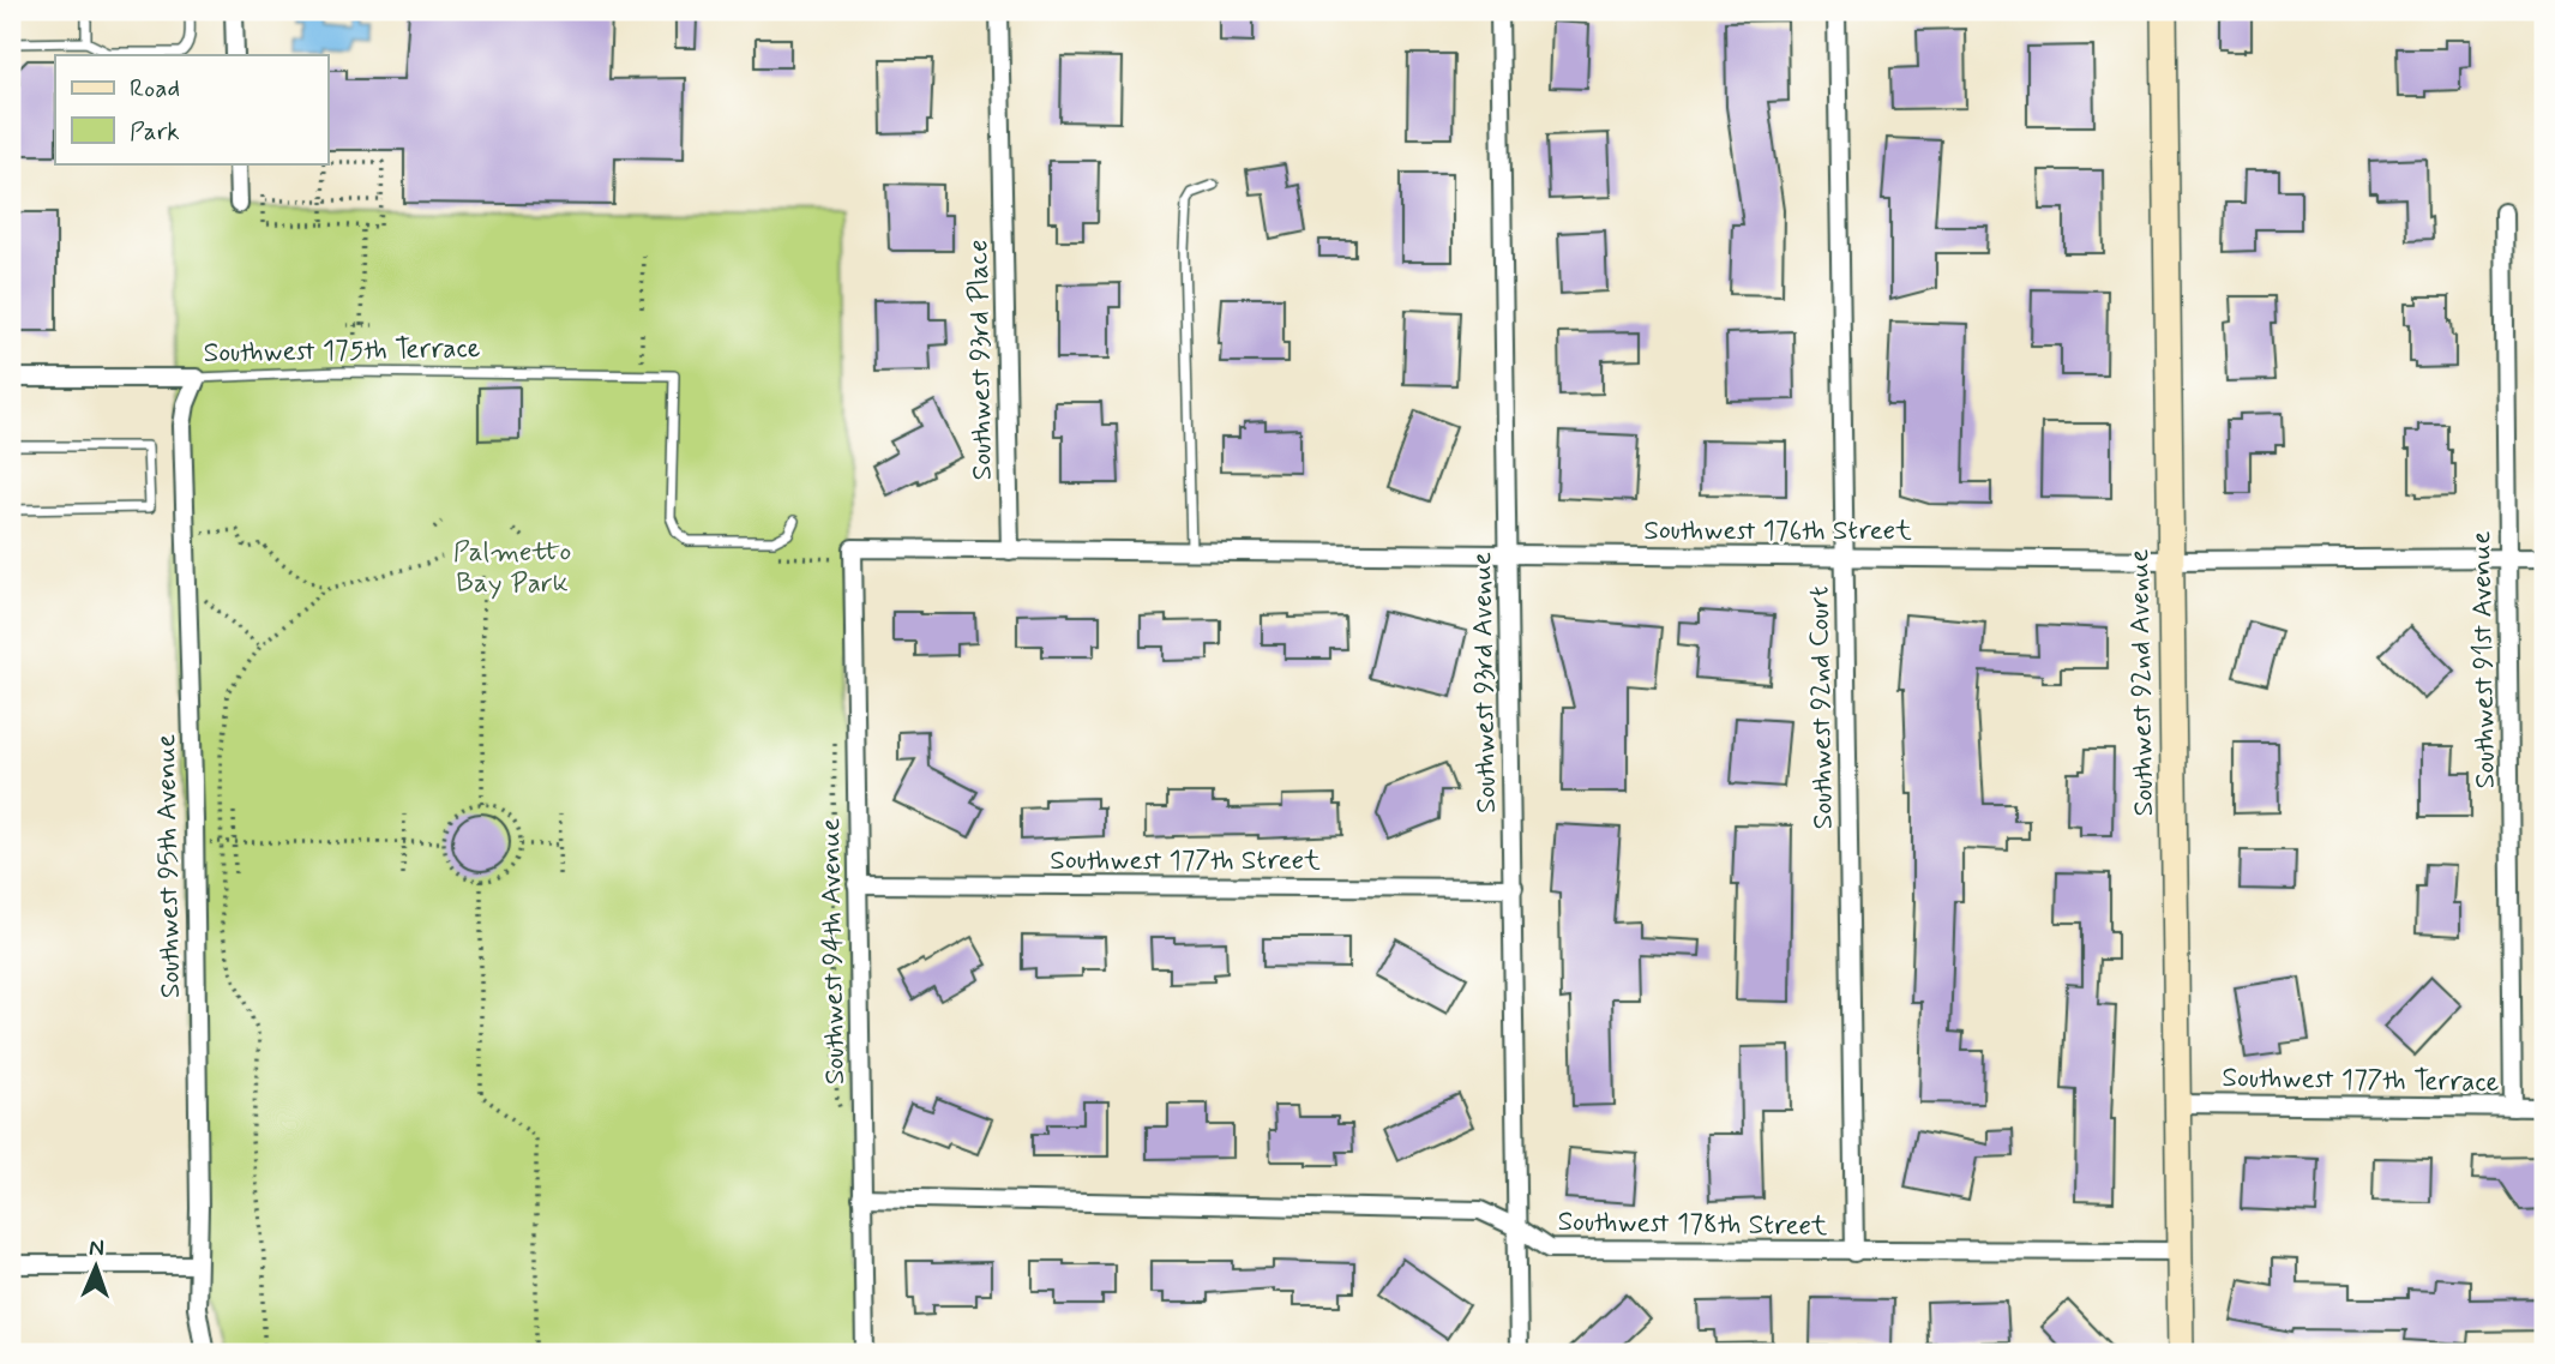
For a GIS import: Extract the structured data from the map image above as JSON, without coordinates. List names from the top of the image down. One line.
{"streets":{"street":["Southwest 175th Terrace","Southwest 93rd Place","Southwest 176th Street","Southwest 91st Avenue","Southwest 93rd Avenue","Southwest 92nd Avenue","Southwest 92nd Court","Southwest 177th Street","Southwest 95th Avenue","Southwest 94th Avenue","Southwest 177th Terrace","Southwest 178th Street"]},"crossings":[["Southwest 175th Terrace","Southwest 95th Avenue"],["Southwest 93rd Place","Southwest 176th Street"],["Southwest 93rd Place","Southwest 94th Avenue"],["Southwest 176th Street","Southwest 91st Avenue"],["Southwest 176th Street","Southwest 93rd Avenue"],["Southwest 176th Street","Southwest 92nd Avenue"],["Southwest 176th Street","Southwest 92nd Court"],["Southwest 176th Street","Southwest 94th Avenue"],["Southwest 91st Avenue","Southwest 177th Terrace"],["Southwest 93rd Avenue","Southwest 177th Street"],["Southwest 93rd Avenue","Southwest 178th Street"],["Southwest 92nd Avenue","Southwest 177th Terrace"],["Southwest 92nd Avenue","Southwest 178th Street"],["Southwest 92nd Court","Southwest 178th Street"],["Southwest 177th Street","Southwest 94th Avenue"],["Southwest 94th Avenue","Southwest 178th Street"]],"parks":["Palmetto Bay Park"],"legend":["Road","Park"],"north":"top"}
